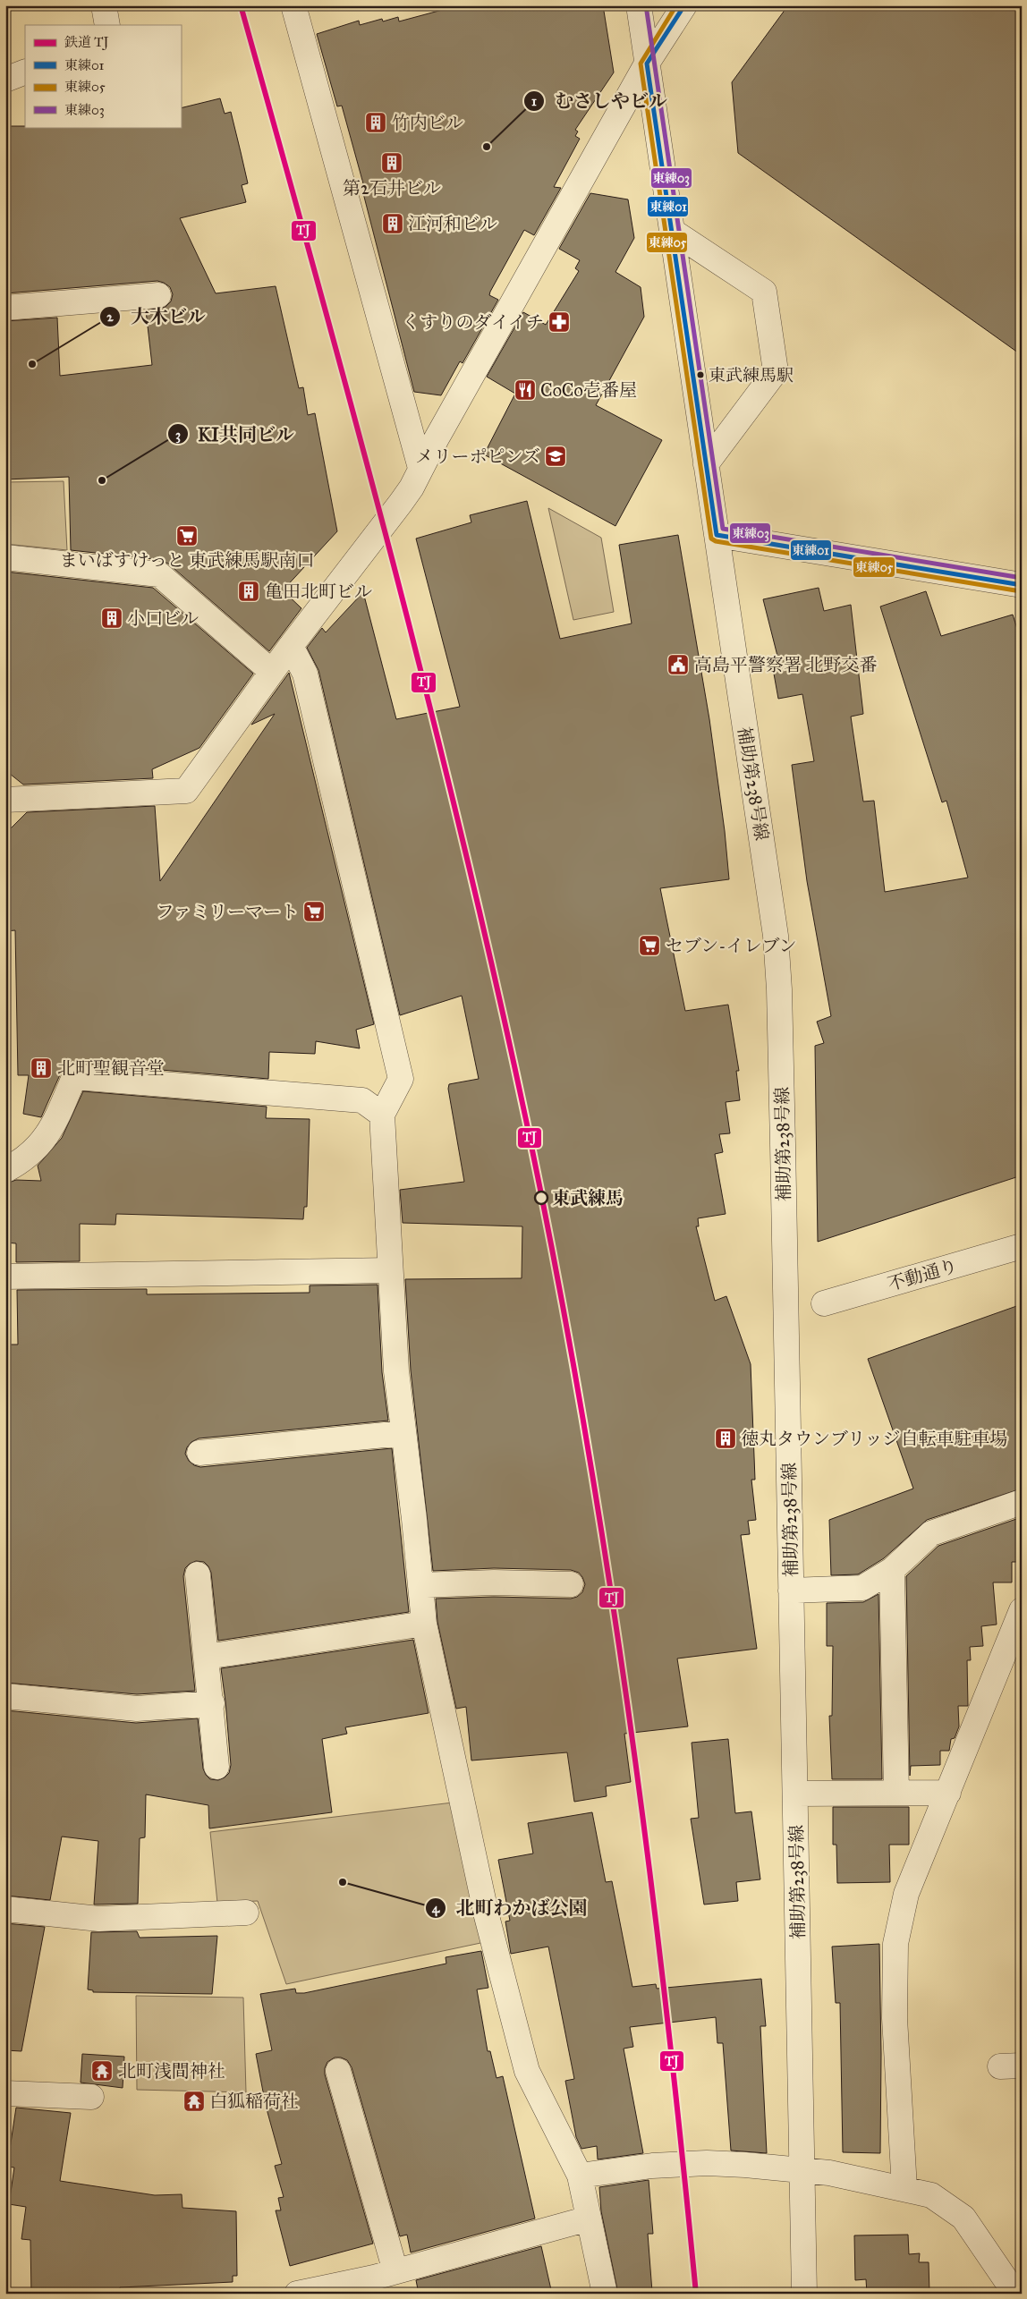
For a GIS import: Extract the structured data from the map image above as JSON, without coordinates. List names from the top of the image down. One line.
{"streets":{"street":["補助第238号線","不動通り"]},"places":{"building":["竹内ビル","第2石井ビル","江河和ビル","亀田北町ビル","小口ビル","北町聖観音堂","徳丸タウンブリッジ自転車駐車場"],"other":["むさしやビル","大木ビル","東武練馬駅","KI共同ビル","東武練馬","北町わかば公園"],"pharmacy":["くすりのダイイチ"],"restaurant":["CoCo壱番屋"],"school or university":["メリーポピンズ"],"supermarket":["まいばすけっと 東武練馬駅南口","ファミリーマート","セブン-イレブン"],"public building":["高島平警察署 北野交番"],"temple":["北町浅間神社","白狐稲荷社"]},"lines":["rail line TJ","transit line 東練01","transit line 東練05","transit line 東練03"],"legend":["鉄道 TJ","東練01","東練05","東練03"]}
